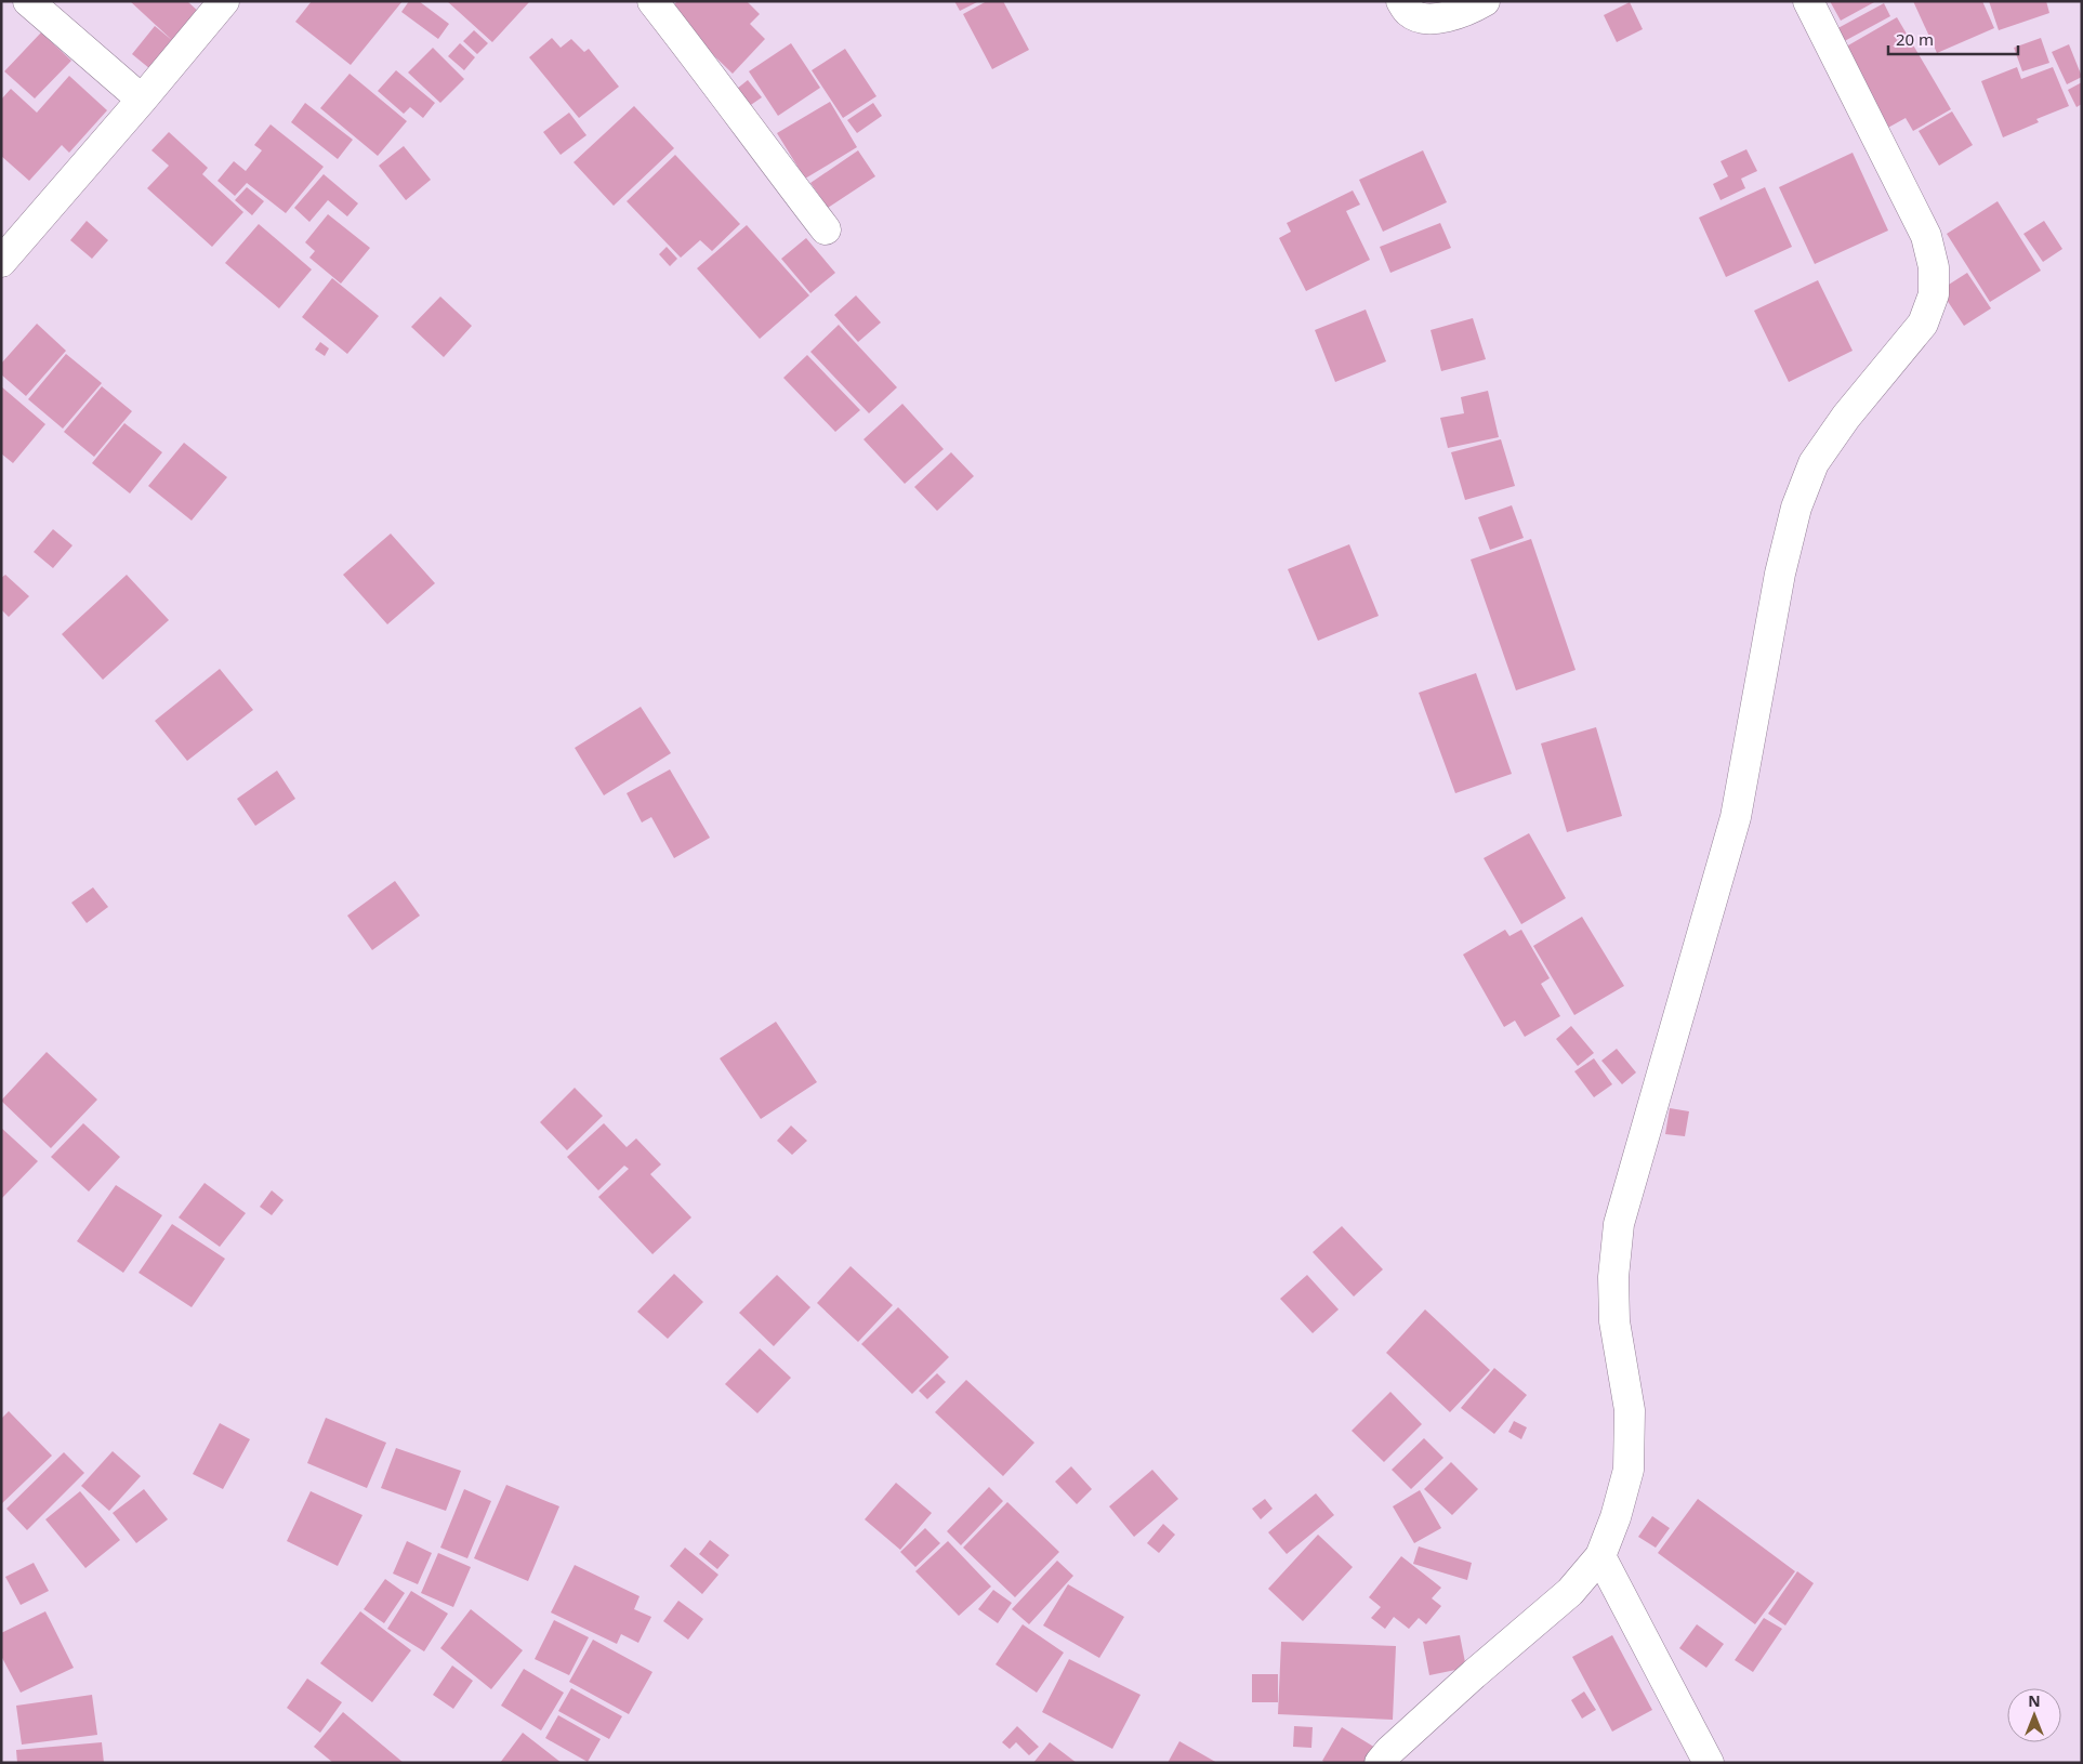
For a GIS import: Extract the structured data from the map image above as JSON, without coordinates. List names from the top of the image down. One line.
{"scale_bar":"20 m","north":"top"}
